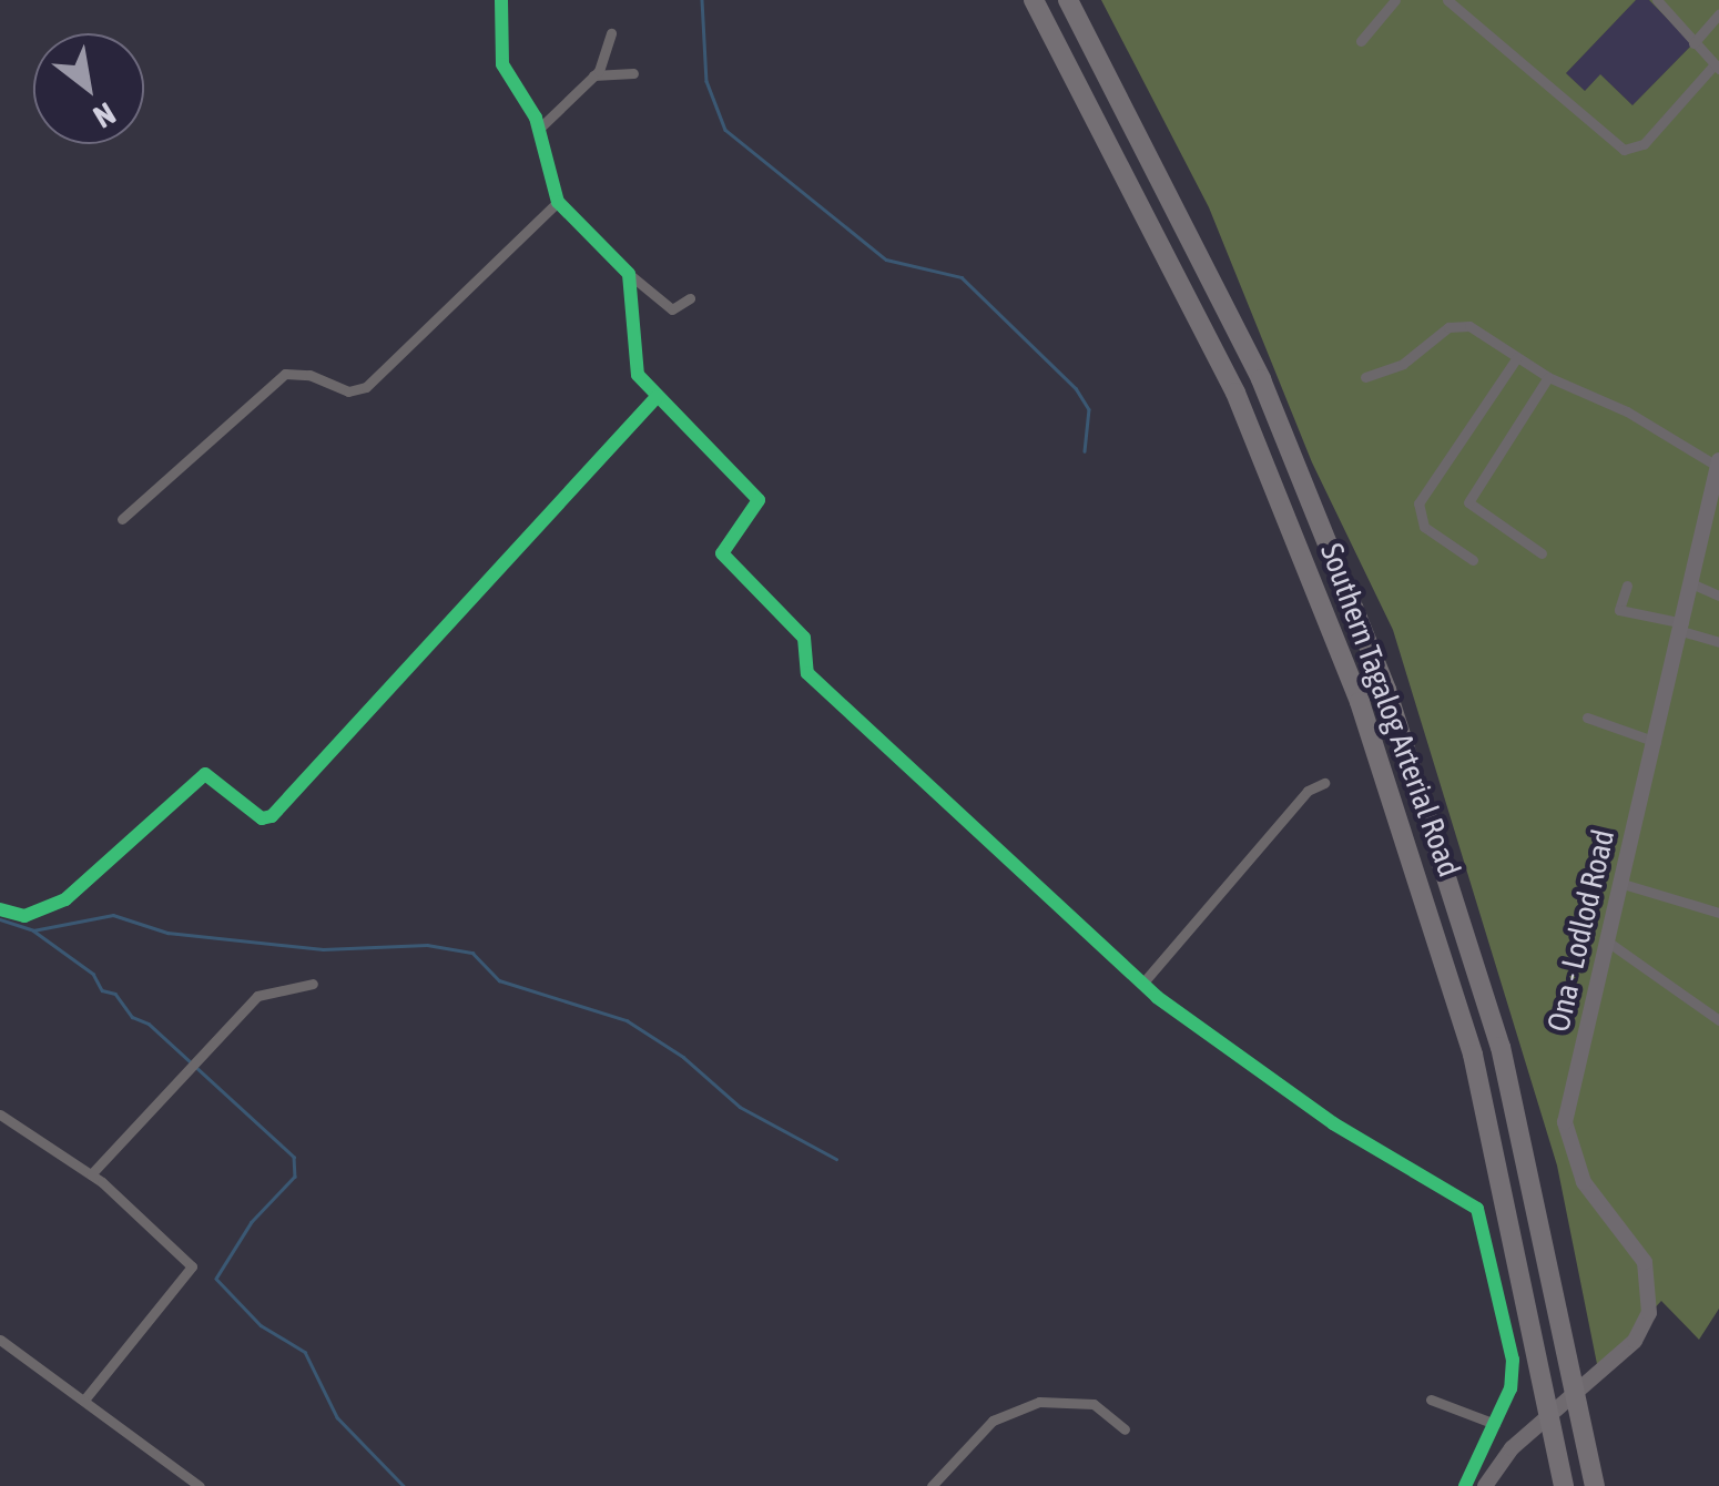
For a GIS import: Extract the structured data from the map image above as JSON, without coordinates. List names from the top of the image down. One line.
{"streets":{"highway":["Southern Tagalog Arterial Road"],"main road":["Ona - Lodlod Road"]},"north":"bottom right"}
